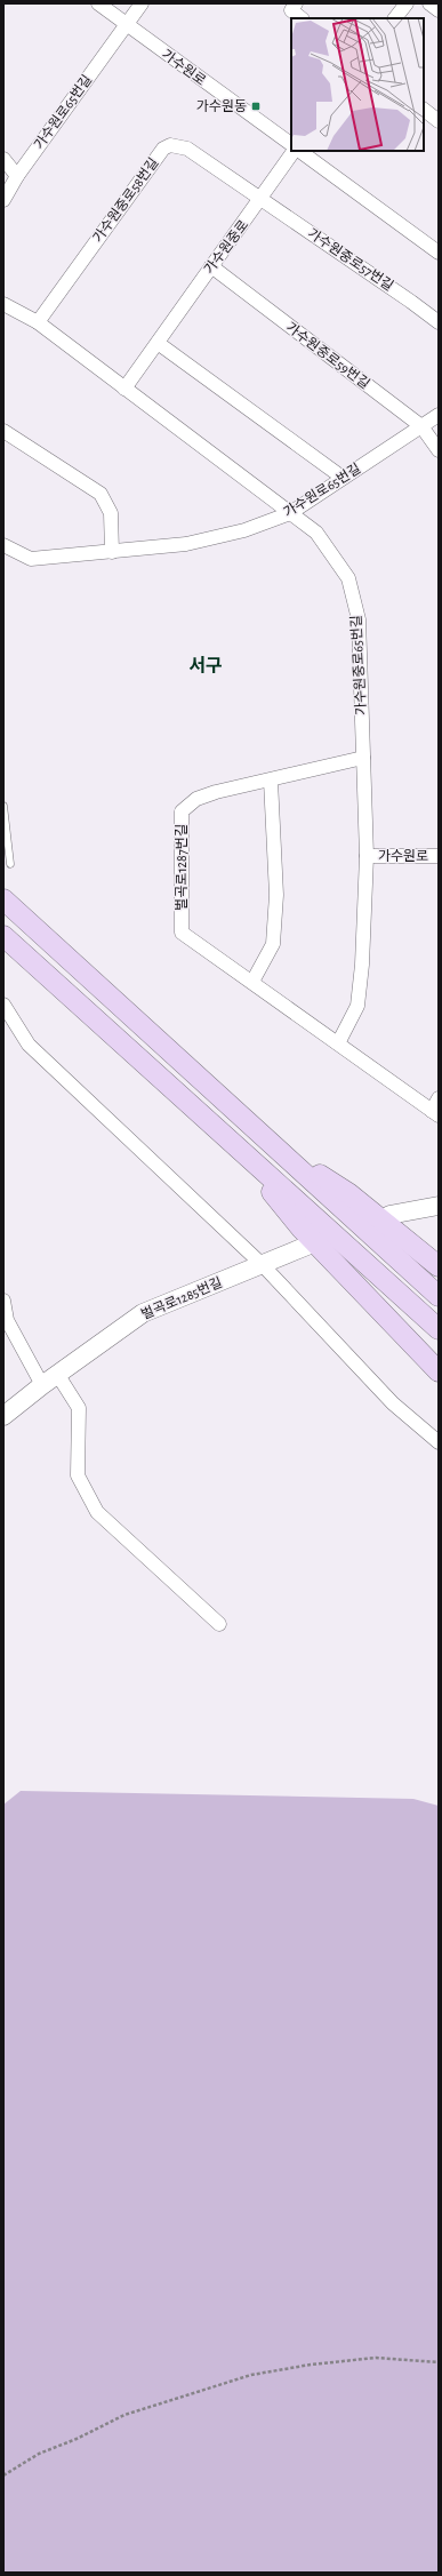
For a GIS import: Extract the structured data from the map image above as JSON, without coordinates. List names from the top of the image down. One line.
{"streets":{"street":["가수원로","가수원로65번길","가수원중로58번길","가수원중로","가수원중로57번길","가수원중로59번길","가수원중로65번길","벌곡로1287번길","벌곡로1285번길"]},"crossings":[["가수원로","가수원로65번길"],["가수원로","가수원중로65번길"],["가수원로65번길","가수원중로59번길"],["가수원로65번길","가수원중로65번길"],["가수원중로58번길","가수원중로"],["가수원중로58번길","가수원중로57번길"],["가수원중로","가수원중로57번길"],["가수원중로","가수원중로59번길"],["가수원중로","가수원중로65번길"],["가수원중로65번길","벌곡로1287번길"]],"districts":["서구"],"places":{"transit":["가수원동"]}}
